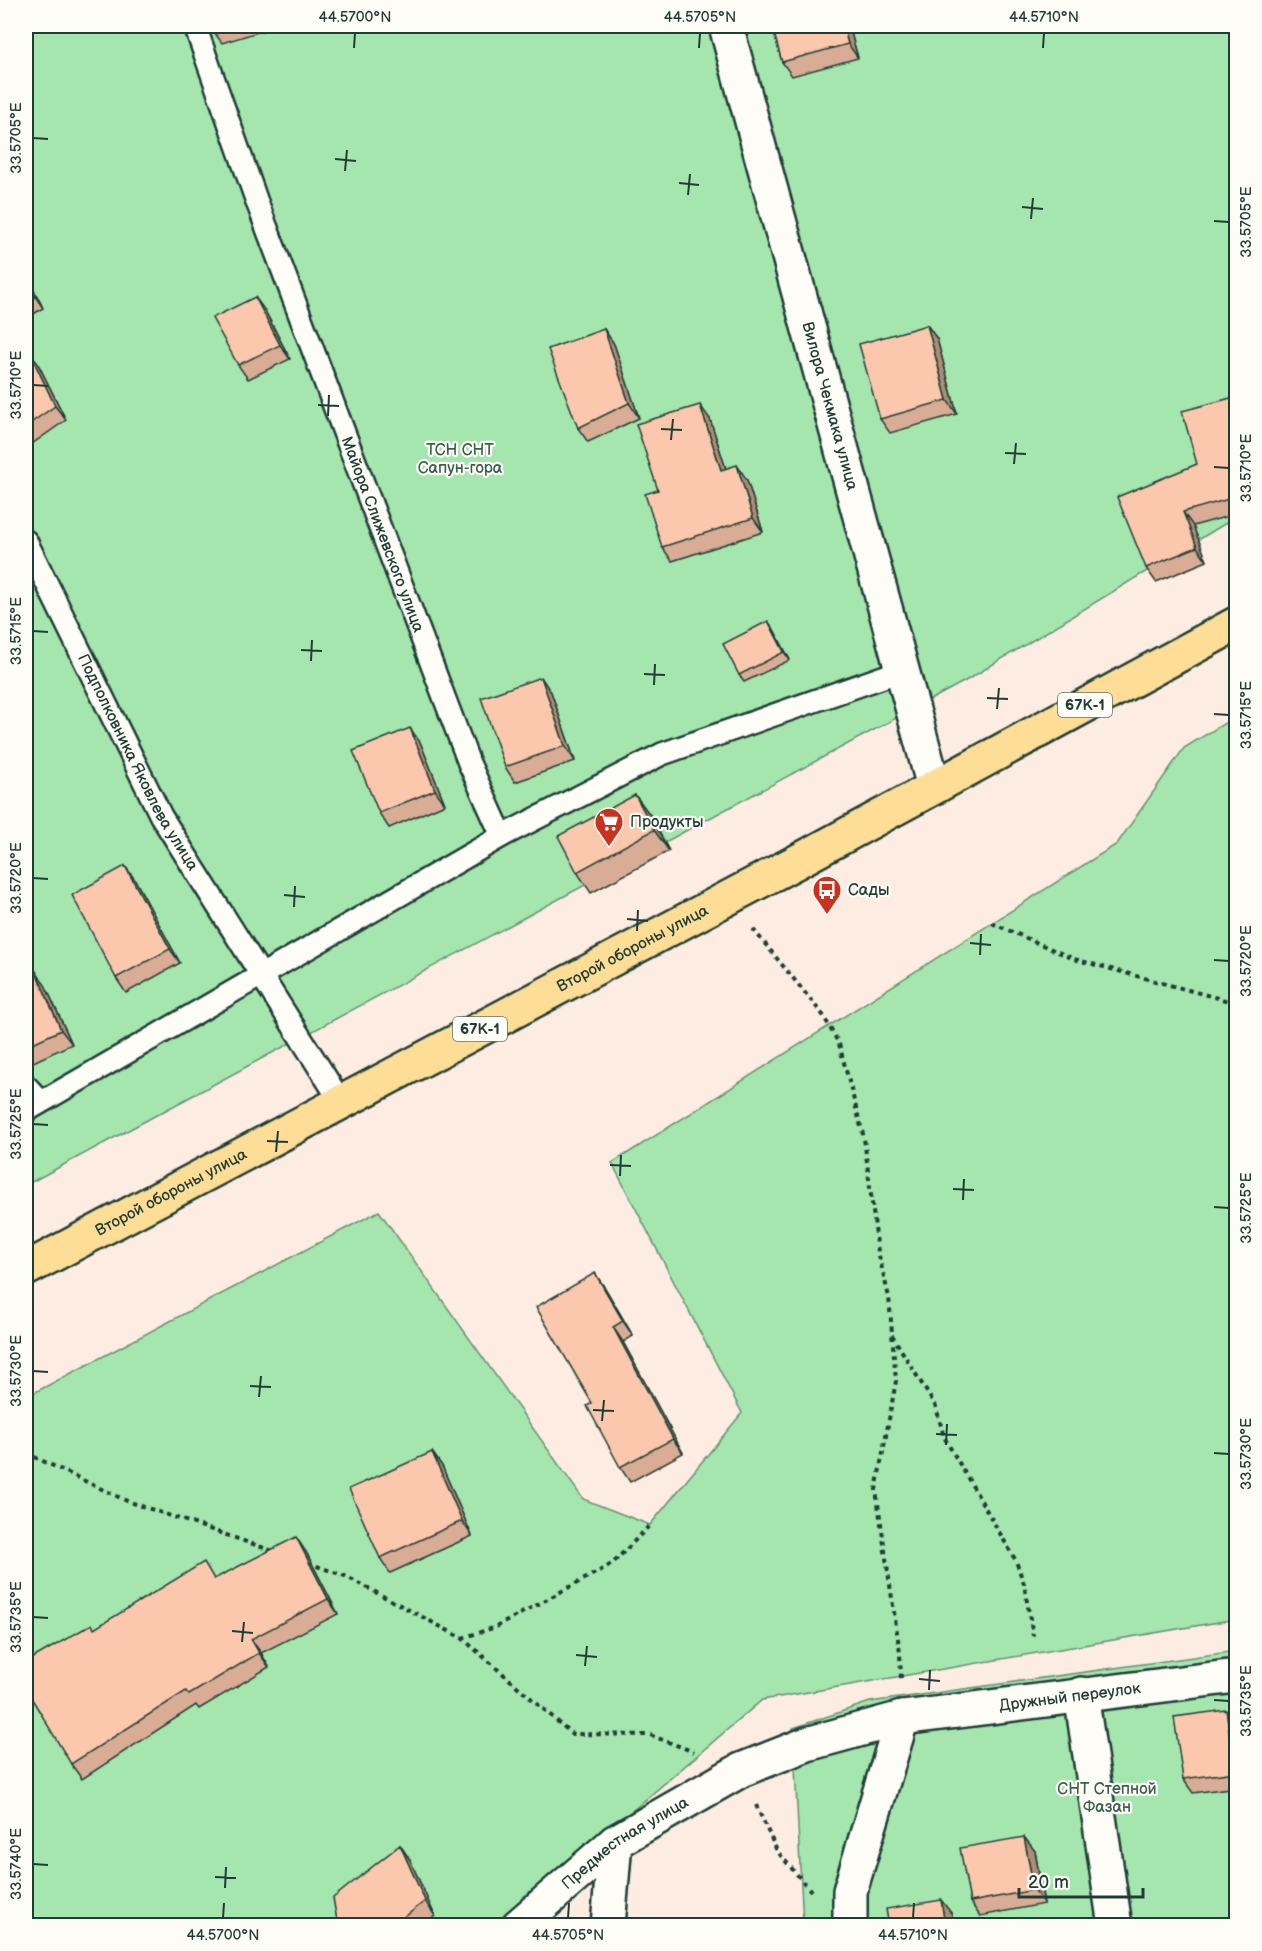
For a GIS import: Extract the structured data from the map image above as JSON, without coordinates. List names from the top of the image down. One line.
{"streets":{"main road":["67К-1","Второй обороны улица"],"street":["Вилора Чекмака улица","Дружный переулок","Предместная улица"],"lane":["Майора Слижевского улица","Подполковника Яковлева улица"]},"crossings":[["Вилора Чекмака улица","Второй обороны улица"],["Подполковника Яковлева улица","Второй обороны улица"],["Дружный переулок","Предместная улица"]],"parks":["ТСН СНТ Сапун-гора","СНТ Степной Фазан"],"places":{"supermarket":["Продукты"],"bus stop":["Сады"]},"scale_bar":"20 m","coordinates":["44.5700°N","44.5705°N","44.5710°N","33.5705°E","33.5710°E","33.5715°E","33.5720°E","33.5725°E","33.5730°E","33.5735°E","33.5740°E"]}
